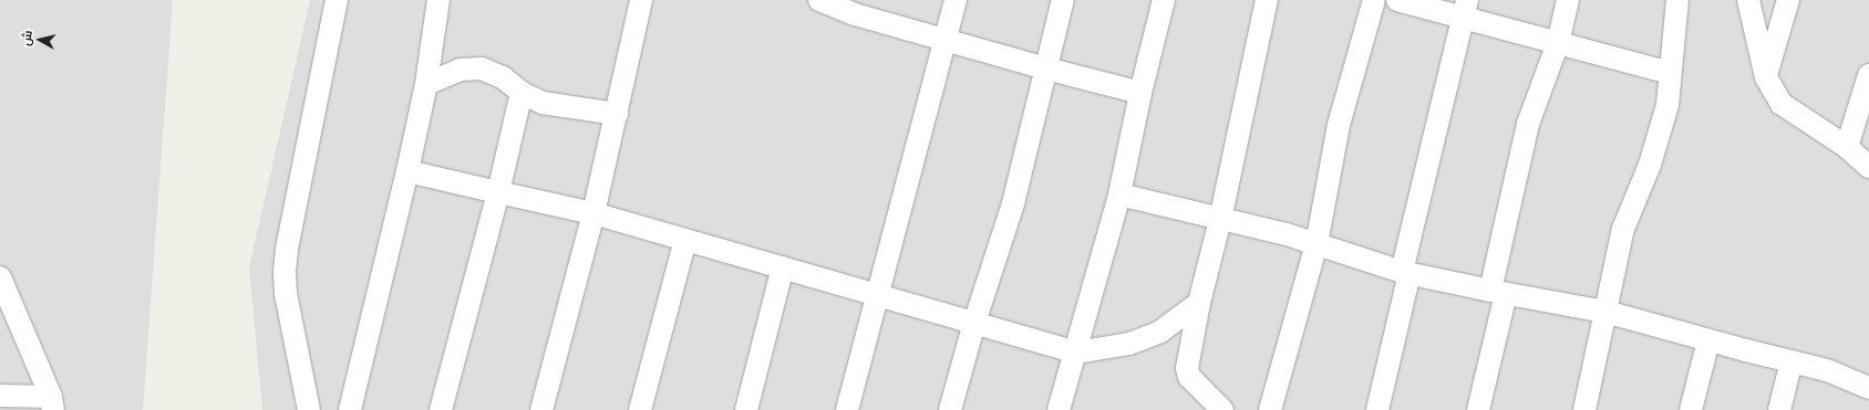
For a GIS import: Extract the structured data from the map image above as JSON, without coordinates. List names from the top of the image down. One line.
{"north":"left"}
